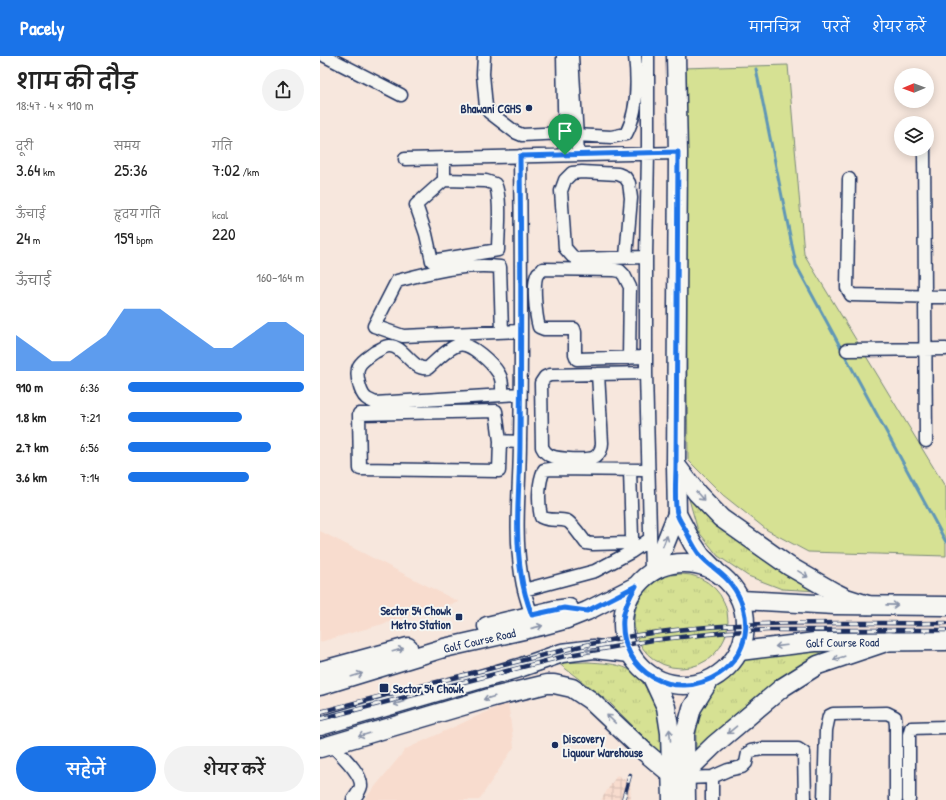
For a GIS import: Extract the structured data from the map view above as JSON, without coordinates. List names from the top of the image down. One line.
{"streets":{"main road":["Golf Course Road"]},"places":{"other":["Bhawani CGHS","Discovery Liquour Warehouse"],"transit":["Sector 54 Chowk Metro Station","Sector 54 Chowk"]},"north":"left","page":{"header":"Pacely","nav":["मानचित्र","परतें","शेयर करें"],"heading":["शाम की दौड़","18:47 · 4 × 910 m"],"stats":[["दूरी","3.64 km"],["समय","25:36"],["गति","7:02 /km"],["ऊँचाई","24 m"],["हृदय गति","159 bpm"],["kcal","220"]],"chart":["ऊँचाई","160–164 m"],"list":[{"name":"910 m","note":"6:36"},{"name":"1.8 km","note":"7:21"},{"name":"2.7 km","note":"6:56"},{"name":"3.6 km","note":"7:14"}],"buttons":["सहेजें","शेयर करें"]}}
